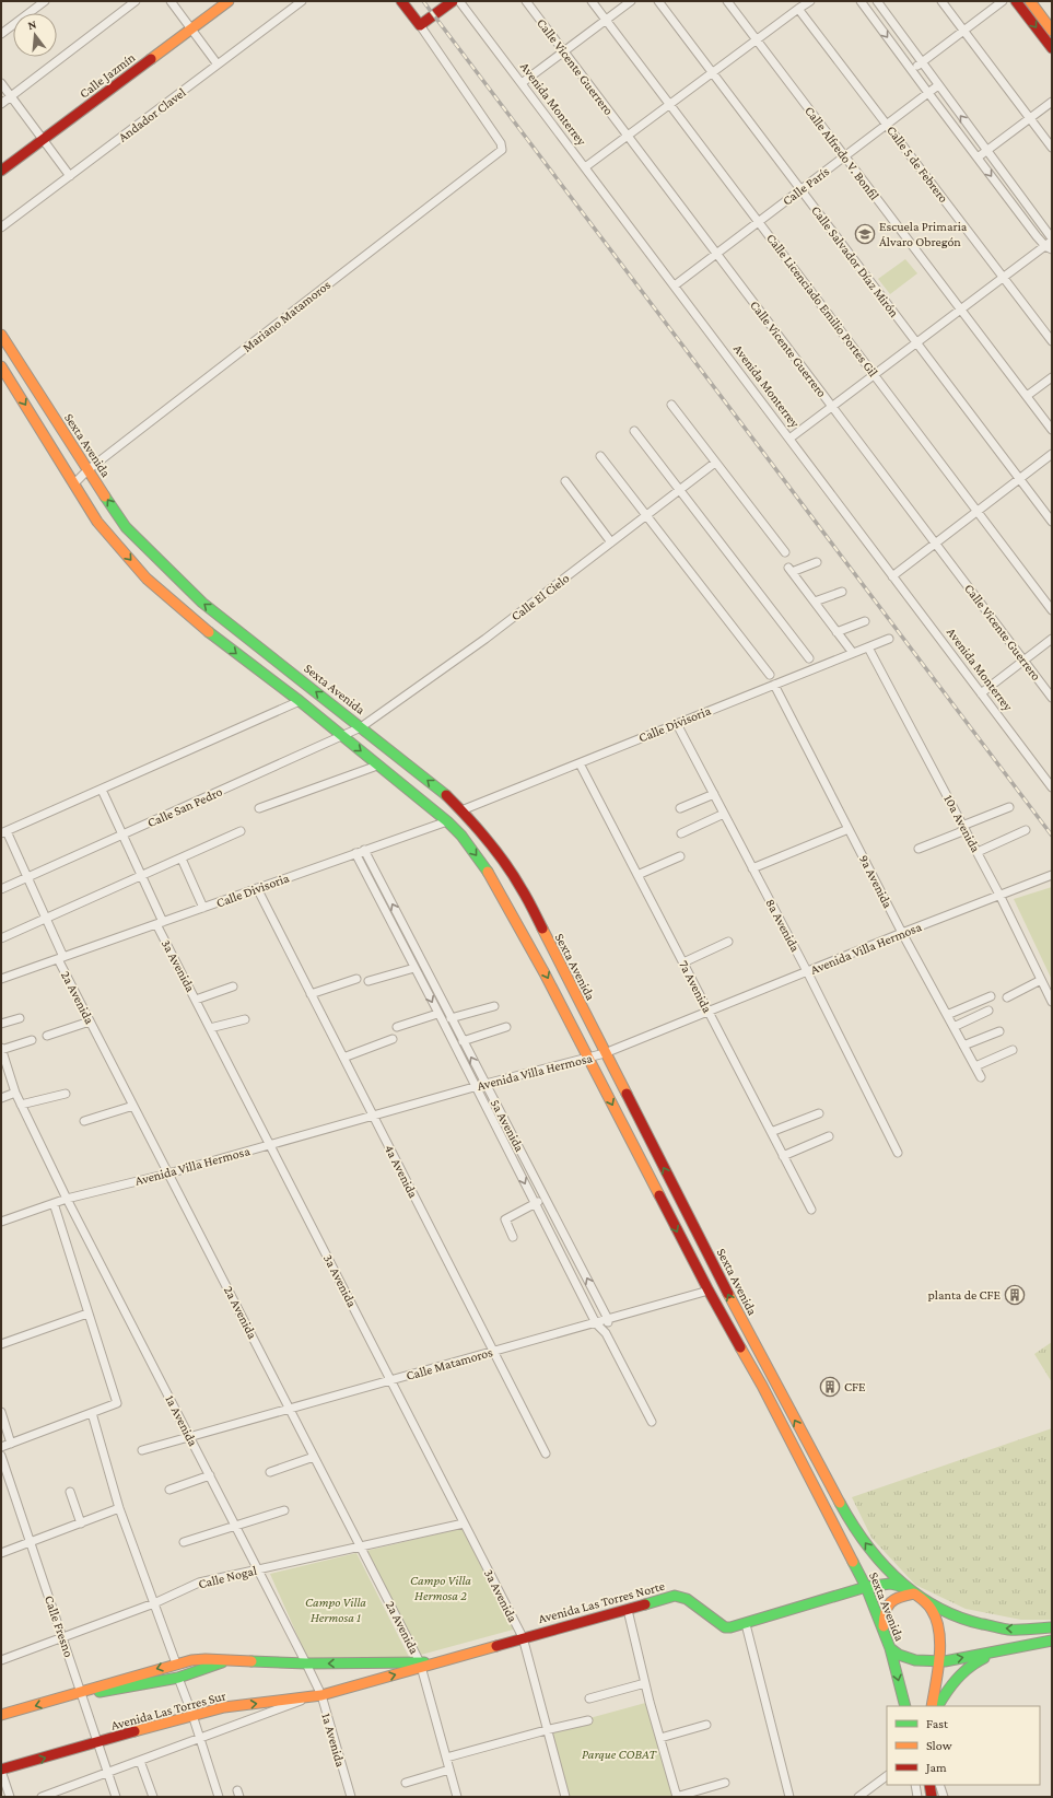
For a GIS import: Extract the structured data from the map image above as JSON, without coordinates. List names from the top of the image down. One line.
{"streets":{"main road":["Calle Jazmín","Sexta Avenida","Avenida Las Torres Norte","Avenida Las Torres Sur"],"street":["Calle Vicente Guerrero","Avenida Monterrey","Andador Clavel","Calle Alfredo V. Bonfil","Calle 5 de Febrero","Calle París","Calle Salvador Díaz Mirón","Calle Licenciado Emilio Portes Gil","Mariano Matamoros","Calle El Cielo","Calle Divisoria","Calle San Pedro","10a Avenida","9a Avenida","8a Avenida","Avenida Villa Hermosa","3a Avenida","7a Avenida","2a Avenida","5a Avenida","4a Avenida","Calle Matamoros","1a Avenida","Calle Nogal","Calle Fresno"]},"crossings":[["Calle Vicente Guerrero","Calle París"],["Avenida Monterrey","Calle París"],["Calle Alfredo V. Bonfil","Calle París"],["Calle 5 de Febrero","Calle París"],["Calle París","Calle Salvador Díaz Mirón"],["Calle París","Calle Licenciado Emilio Portes Gil"],["Mariano Matamoros","Sexta Avenida"],["Sexta Avenida","Calle El Cielo"],["Sexta Avenida","Calle Divisoria"],["Sexta Avenida","Calle San Pedro"],["Sexta Avenida","Avenida Villa Hermosa"],["Sexta Avenida","Calle Matamoros"],["Sexta Avenida","Avenida Las Torres Norte"],["Calle El Cielo","Calle San Pedro"],["Calle Divisoria","10a Avenida"],["Calle Divisoria","9a Avenida"],["Calle Divisoria","8a Avenida"],["Calle Divisoria","3a Avenida"],["Calle Divisoria","7a Avenida"],["Calle Divisoria","2a Avenida"],["Calle Divisoria","5a Avenida"],["Calle Divisoria","4a Avenida"],["Calle San Pedro","3a Avenida"],["Calle San Pedro","2a Avenida"],["10a Avenida","Avenida Villa Hermosa"],["9a Avenida","Avenida Villa Hermosa"],["8a Avenida","Avenida Villa Hermosa"],["Avenida Villa Hermosa","3a Avenida"],["Avenida Villa Hermosa","7a Avenida"],["Avenida Villa Hermosa","2a Avenida"],["Avenida Villa Hermosa","5a Avenida"],["Avenida Villa Hermosa","4a Avenida"],["Avenida Villa Hermosa","1a Avenida"],["3a Avenida","Calle Matamoros"],["3a Avenida","Calle Nogal"],["3a Avenida","Avenida Las Torres Norte"],["2a Avenida","Calle Matamoros"],["2a Avenida","Calle Nogal"],["2a Avenida","Avenida Las Torres Norte"],["2a Avenida","Avenida Las Torres Sur"],["5a Avenida","Calle Matamoros"],["4a Avenida","Calle Matamoros"],["Calle Matamoros","1a Avenida"],["1a Avenida","Calle Nogal"],["1a Avenida","Avenida Las Torres Norte"],["1a Avenida","Avenida Las Torres Sur"],["Calle Nogal","Calle Fresno"],["Avenida Las Torres Norte","Calle Fresno"],["Avenida Las Torres Norte","Avenida Las Torres Sur"],["Calle Fresno","Avenida Las Torres Sur"]],"one_way":["Avenida Las Torres Sur"],"parks":["Campo Villa Hermosa 2","Campo Villa Hermosa 1","Parque COBAT"],"places":{"school or university":["Escuela Primaria Álvaro Obregón"],"building":["planta de CFE","CFE"]},"legend":["Fast","Slow","Jam"],"north":"top"}
